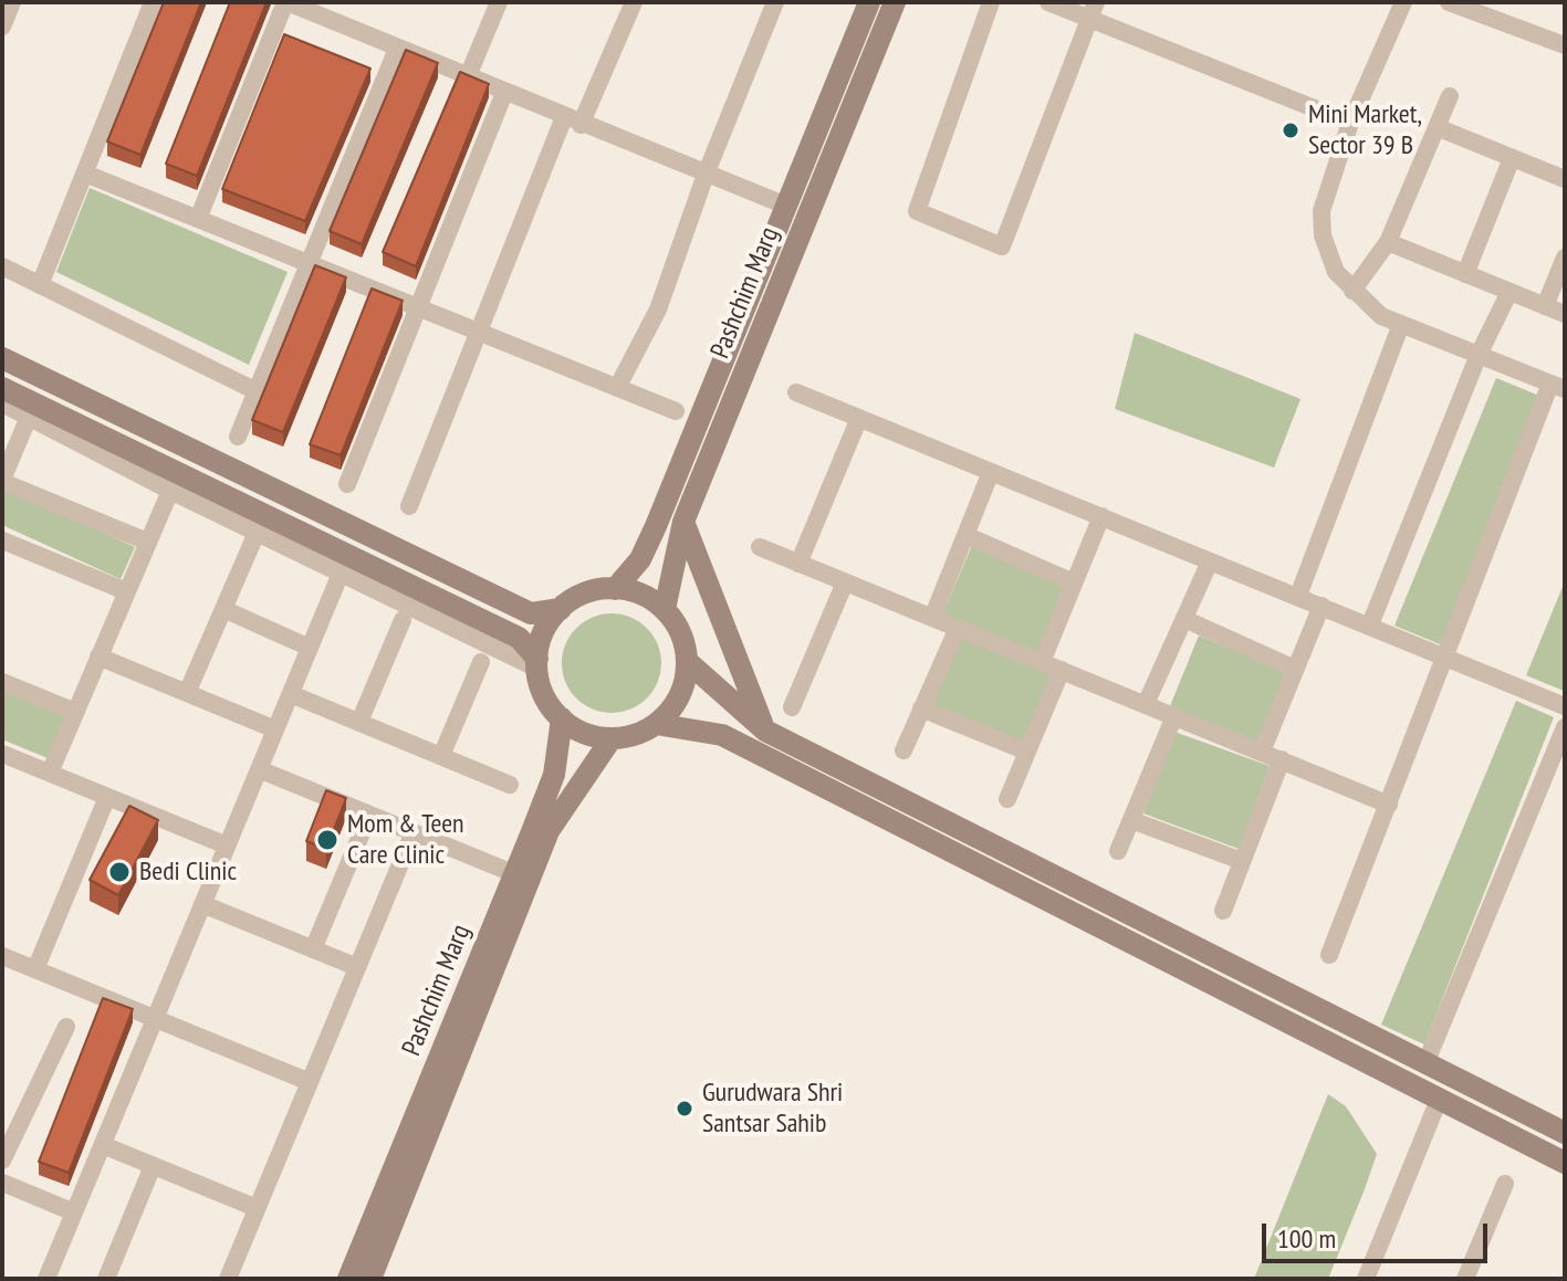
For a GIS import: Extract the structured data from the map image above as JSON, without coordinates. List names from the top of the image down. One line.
{"streets":{"main road":["Pashchim Marg"]},"places":["Mini Market, Sector 39 B","Mom & Teen Care Clinic","Bedi Clinic","Gurudwara Shri Santsar Sahib"],"scale_bar":"100 m"}
